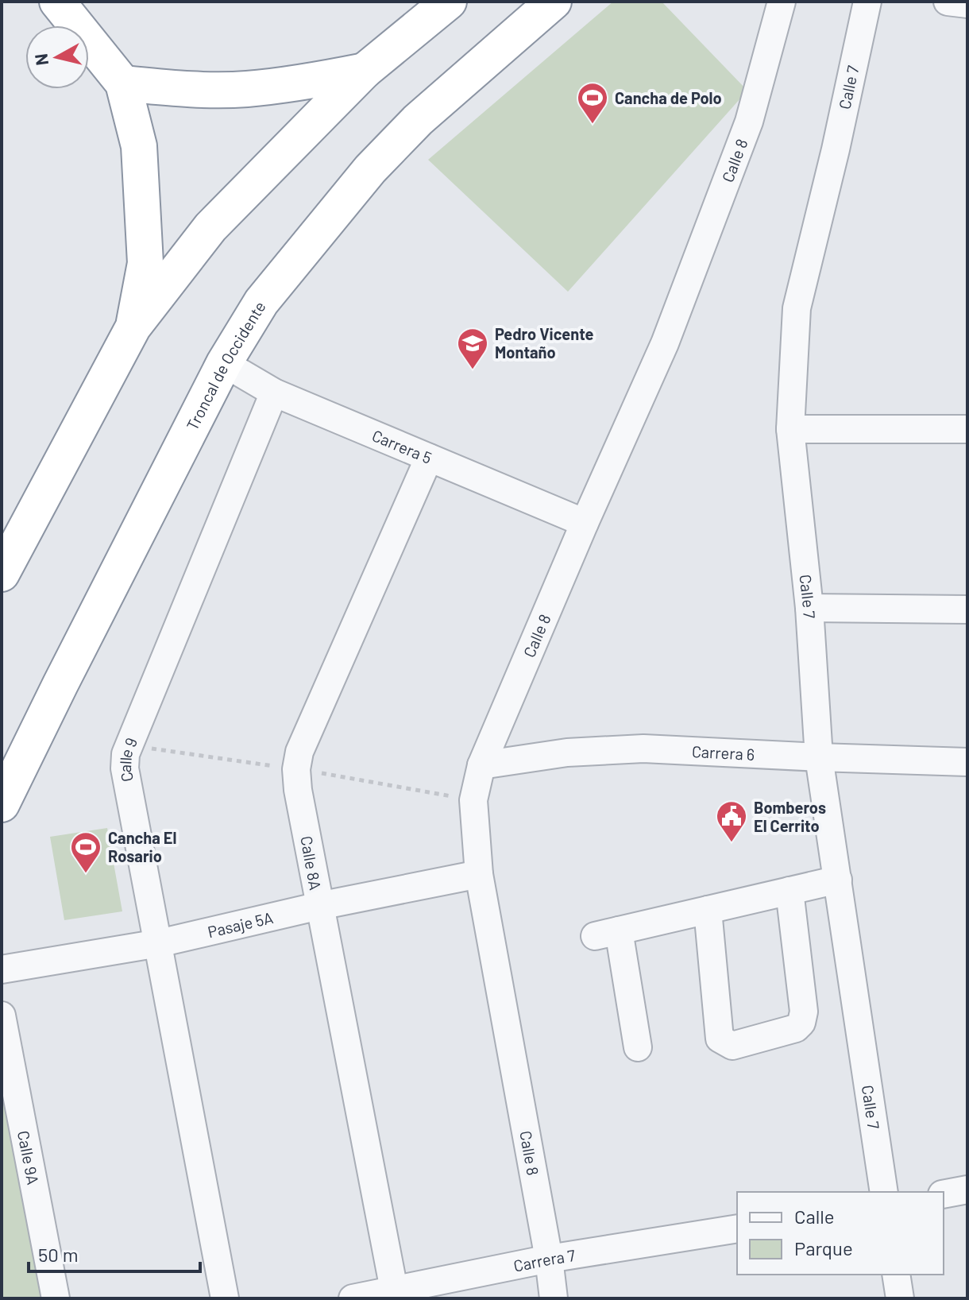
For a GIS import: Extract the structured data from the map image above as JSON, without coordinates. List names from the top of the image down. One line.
{"streets":{"highway":["Troncal de Occidente"],"street":["Calle 7","Calle 8","Carrera 5","Carrera 6","Calle 9","Calle 8A","Pasaje 5A","Calle 9A","Carrera 7"]},"crossings":[["Calle 7","Carrera 6"],["Calle 8","Carrera 5"],["Calle 8","Carrera 6"],["Calle 8","Pasaje 5A"],["Calle 8","Carrera 7"],["Troncal de Occidente","Carrera 5"],["Carrera 5","Calle 9"],["Carrera 5","Calle 8A"],["Calle 9","Pasaje 5A"],["Calle 8A","Pasaje 5A"],["Calle 8A","Carrera 7"]],"places":{"sports":["Cancha de Polo","Cancha El Rosario"],"school or university":["Pedro Vicente Montaño"],"public building":["Bomberos El Cerrito"]},"legend":["Calle","Parque"],"scale_bar":"50 m","north":"left"}
